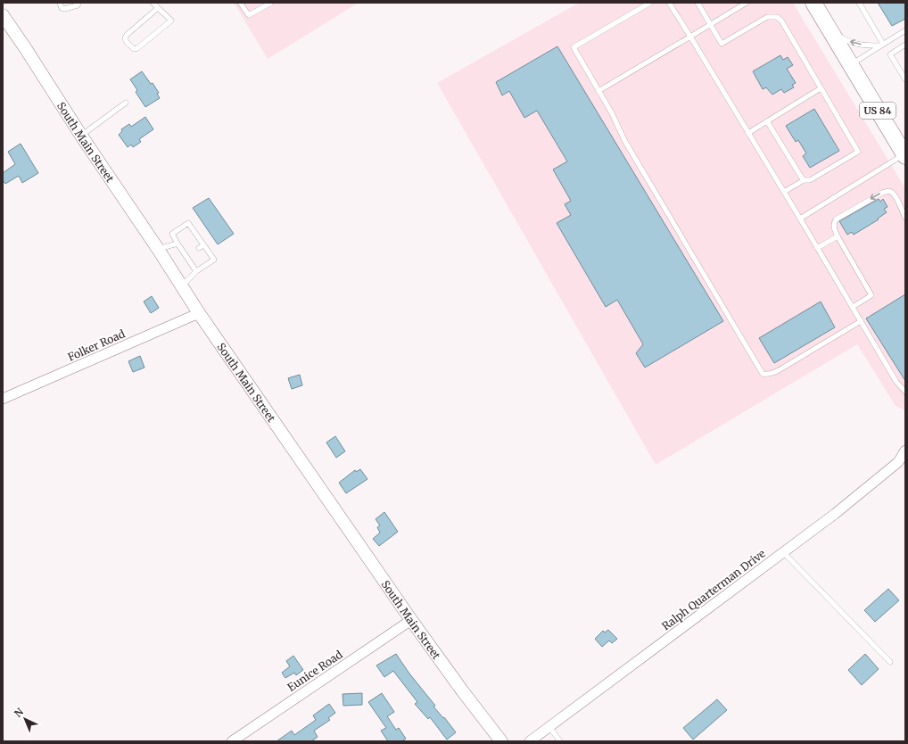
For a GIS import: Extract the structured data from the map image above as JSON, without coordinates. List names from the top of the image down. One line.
{"streets":{"highway":["US 84"],"street":["South Main Street","Folker Road","Ralph Quarterman Drive","Eunice Road"]},"crossings":[["South Main Street","Folker Road"],["South Main Street","Eunice Road"]],"north":"top left"}
